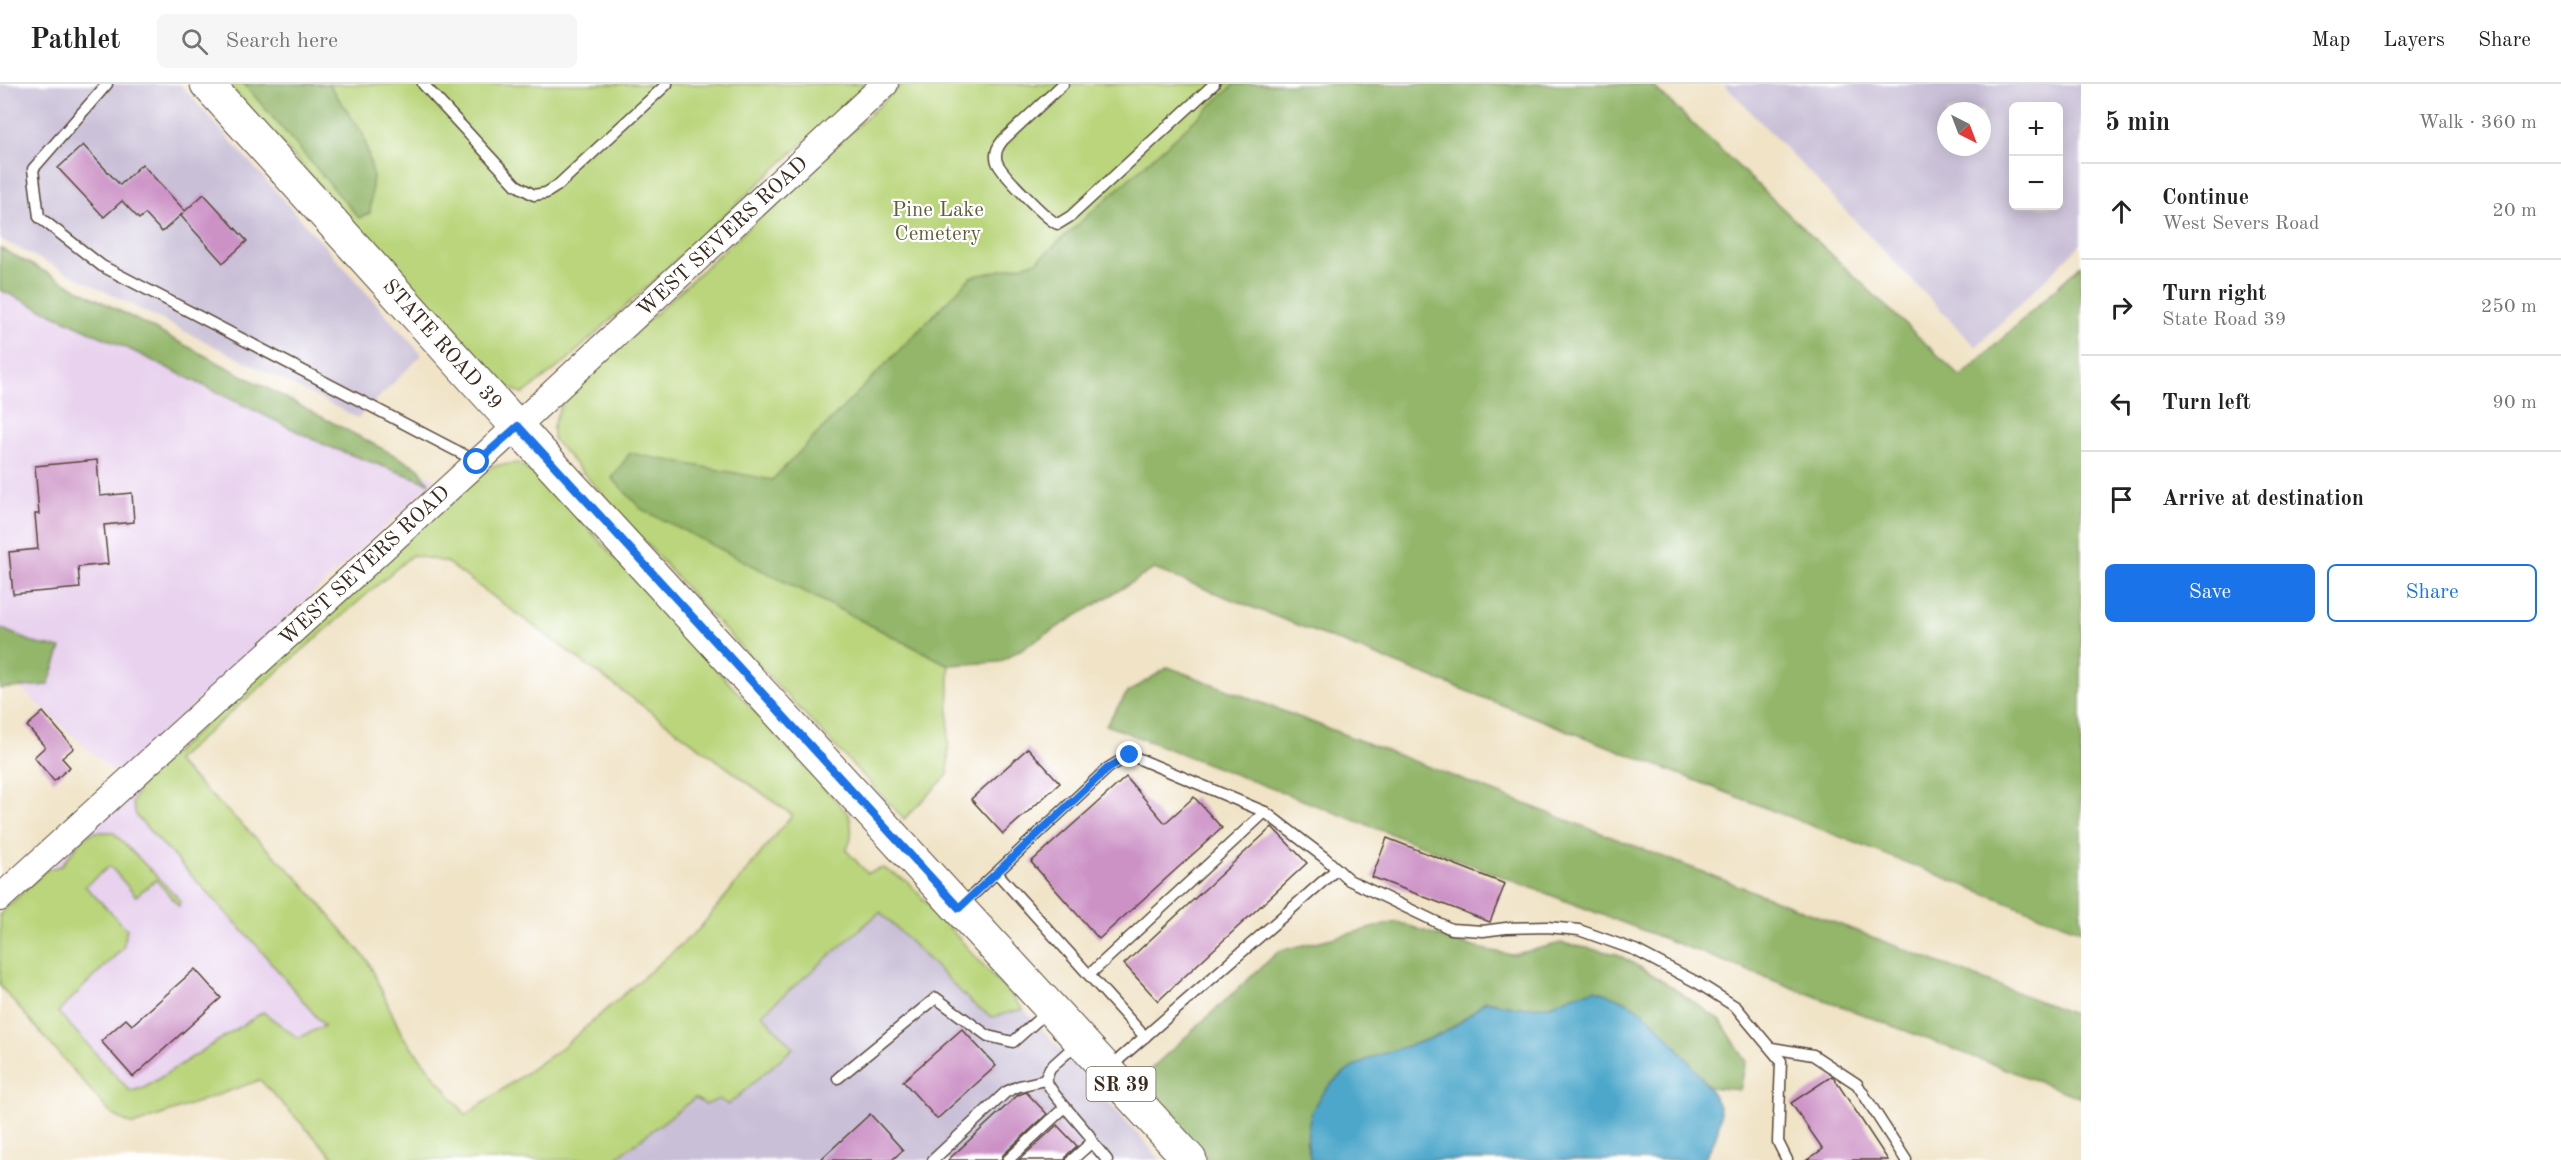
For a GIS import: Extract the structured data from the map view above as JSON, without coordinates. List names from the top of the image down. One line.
{"streets":{"main road":["STATE ROAD 39","SR 39"],"street":["WEST SEVERS ROAD"]},"crossings":[["WEST SEVERS ROAD","STATE ROAD 39"]],"parks":["Pine Lake Cemetery"],"north":"bottom right","page":{"header":"Pathlet","search":"Search here","nav":["Map","Layers","Share"],"heading":["5 min","Walk · 360 m"],"map_buttons":["+","−"],"list":[["Continue","West Severs Road","20 m"],["Turn right","State Road 39","250 m"],["Turn left","90 m"],"Arrive at destination"],"buttons":["Save","Share"]}}
